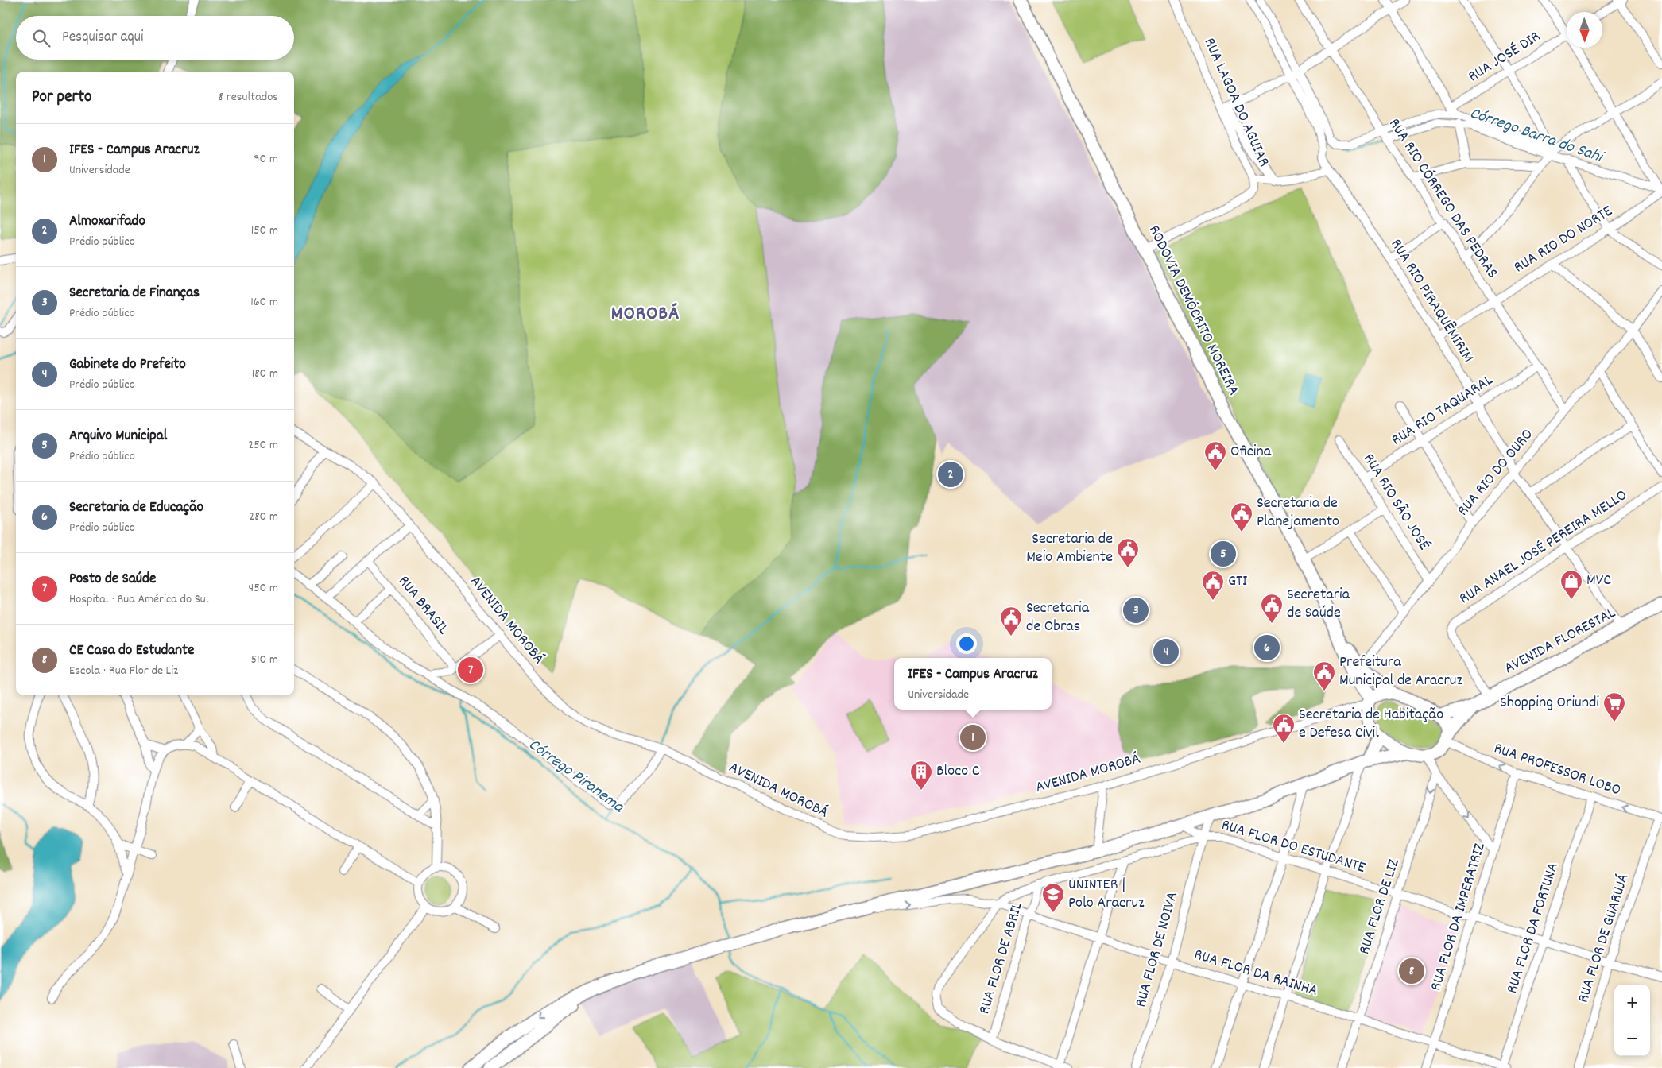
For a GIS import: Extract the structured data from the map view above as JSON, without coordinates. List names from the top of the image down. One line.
{"streets":{"main road":["RODOVIA DEMÓCRITO MOREIRA","AVENIDA FLORESTAL"],"street":["RUA JOSÉ DIR","RUA LAGOA DO AGUIAR","RUA RIO CÓRREGO DAS PEDRAS","RUA RIO DO NORTE","RUA RIO PIRAQUÊMIRIM","RUA RIO TAQUARAL","RUA RIO DO OURO","RUA RIO SÃO JOSÉ","RUA ANAEL JOSÉ PEREIRA MELLO","RUA BRASIL","AVENIDA MOROBÁ","RUA PROFESSOR LOBO","RUA FLOR DO ESTUDANTE","RUA FLOR DE LIZ","RUA FLOR DA IMPERATRIZ","RUA FLOR DA FORTUNA","RUA FLOR DE GUARUJÁ","RUA FLOR DE NOIVA","RUA FLOR DE ABRIL","RUA FLOR DA RAINHA"]},"crossings":[["RUA LAGOA DO AGUIAR","RODOVIA DEMÓCRITO MOREIRA"],["RUA RIO CÓRREGO DAS PEDRAS","RUA RIO DO NORTE"],["RUA RIO CÓRREGO DAS PEDRAS","RUA RIO TAQUARAL"],["RUA RIO CÓRREGO DAS PEDRAS","RUA RIO DO OURO"],["RUA RIO DO NORTE","RUA RIO PIRAQUÊMIRIM"],["RUA RIO PIRAQUÊMIRIM","RUA RIO TAQUARAL"],["RUA RIO PIRAQUÊMIRIM","RUA RIO DO OURO"],["RUA RIO PIRAQUÊMIRIM","RUA ANAEL JOSÉ PEREIRA MELLO"],["RUA RIO PIRAQUÊMIRIM","AVENIDA FLORESTAL"],["RODOVIA DEMÓCRITO MOREIRA","RUA RIO DO OURO"],["RODOVIA DEMÓCRITO MOREIRA","AVENIDA MOROBÁ"],["RUA RIO TAQUARAL","RUA RIO SÃO JOSÉ"],["RUA RIO DO OURO","RUA RIO SÃO JOSÉ"],["RUA ANAEL JOSÉ PEREIRA MELLO","AVENIDA FLORESTAL"],["RUA PROFESSOR LOBO","RUA FLOR DA IMPERATRIZ"],["RUA PROFESSOR LOBO","RUA FLOR DA FORTUNA"],["RUA PROFESSOR LOBO","RUA FLOR DE GUARUJÁ"],["RUA FLOR DO ESTUDANTE","RUA FLOR DE LIZ"],["RUA FLOR DO ESTUDANTE","RUA FLOR DA IMPERATRIZ"],["RUA FLOR DO ESTUDANTE","RUA FLOR DA FORTUNA"],["RUA FLOR DO ESTUDANTE","RUA FLOR DE GUARUJÁ"],["RUA FLOR DO ESTUDANTE","RUA FLOR DE NOIVA"],["RUA FLOR DO ESTUDANTE","RUA FLOR DE ABRIL"],["RUA FLOR DO ESTUDANTE","RUA FLOR DA RAINHA"],["RUA FLOR DE LIZ","RUA FLOR DA RAINHA"],["RUA FLOR DA IMPERATRIZ","RUA FLOR DA RAINHA"],["RUA FLOR DA FORTUNA","RUA FLOR DA RAINHA"],["RUA FLOR DE NOIVA","RUA FLOR DA RAINHA"],["RUA FLOR DE ABRIL","RUA FLOR DA RAINHA"]],"one_way":["RUA PROFESSOR LOBO","RUA FLOR DE LIZ"],"districts":["MOROBÁ"],"water":["Córrego Barra do Sahi","Córrego Piranema"],"places":{"public building":["Oficina","Secretaria de Planejamento","Secretaria de Meio Ambiente","GTI","Secretaria de Saúde","Secretaria de Obras","Prefeitura Municipal de Aracruz","Secretaria de Habitação e Defesa Civil"],"shop":["MVC"],"supermarket":["Shopping Oriundi"],"building":["Bloco C"],"school or university":["UNINTER | Polo Aracruz"]},"north":"bottom","page":{"search":"Pesquisar aqui","heading":["Por perto","8 resultados"],"list":[{"mark":"1","name":"IFES - Campus Aracruz","note":"Universidade","value":"90 m"},{"mark":"2","name":"Almoxarifado","note":"Prédio público","value":"150 m"},{"mark":"3","name":"Secretaria de Finanças","note":"Prédio público","value":"160 m"},{"mark":"4","name":"Gabinete do Prefeito","note":"Prédio público","value":"180 m"},{"mark":"5","name":"Arquivo Municipal","note":"Prédio público","value":"250 m"},{"mark":"6","name":"Secretaria de Educação","note":"Prédio público","value":"280 m"},{"mark":"7","name":"Posto de Saúde","note":"Hospital · Rua América do Sul","value":"450 m"},{"mark":"8","name":"CE Casa do Estudante","note":"Escola · Rua Flor de Liz","value":"510 m"}],"pins":["2","5","3","6","4","7","1","8"],"popup":["IFES - Campus Aracruz","Universidade"],"map_buttons":["+","−"]}}
